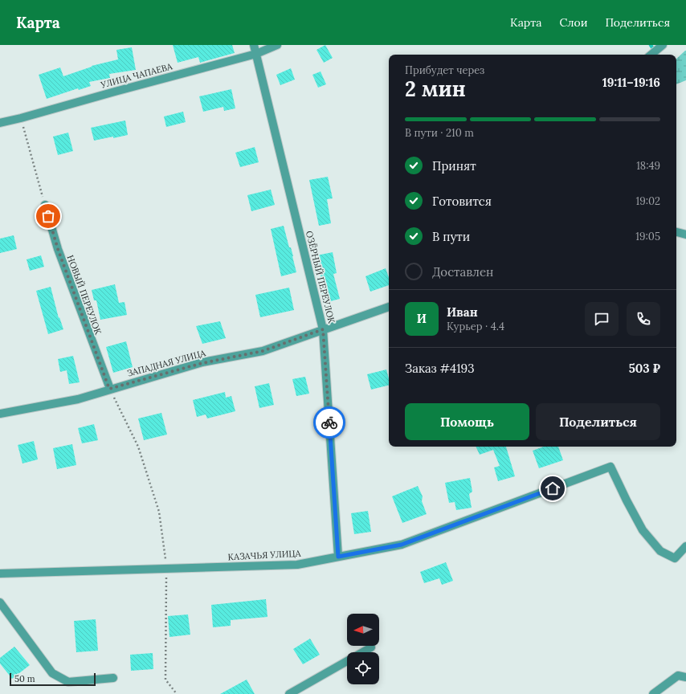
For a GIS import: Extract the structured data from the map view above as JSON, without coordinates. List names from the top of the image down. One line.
{"streets":{"street":["УЛИЦА ЧАПАЕВА","ОЗЁРНЫЙ ПЕРЕУЛОК","НОВЫЙ ПЕРЕУЛОК","ЗАПАДНАЯ УЛИЦА","КАЗАЧЬЯ УЛИЦА"]},"crossings":[["УЛИЦА ЧАПАЕВА","ОЗЁРНЫЙ ПЕРЕУЛОК"],["ОЗЁРНЫЙ ПЕРЕУЛОК","ЗАПАДНАЯ УЛИЦА"],["ОЗЁРНЫЙ ПЕРЕУЛОК","КАЗАЧЬЯ УЛИЦА"],["НОВЫЙ ПЕРЕУЛОК","ЗАПАДНАЯ УЛИЦА"]],"scale_bar":"50 m","north":"left","page":{"header":"Карта","nav":["Карта","Слои","Поделиться"],"heading":["2 мин","Прибудет через","19:11–19:16"],"panel":["Иван","Курьер · 4.4","Заказ #4193","503 ₽"],"bar":"В пути · 210 m","list":[["Принят","18:49"],["Готовится","19:02"],["В пути","19:05"],"Доставлен"],"round":"И","buttons":["Помощь","Поделиться"],"scale":"50 m"}}
